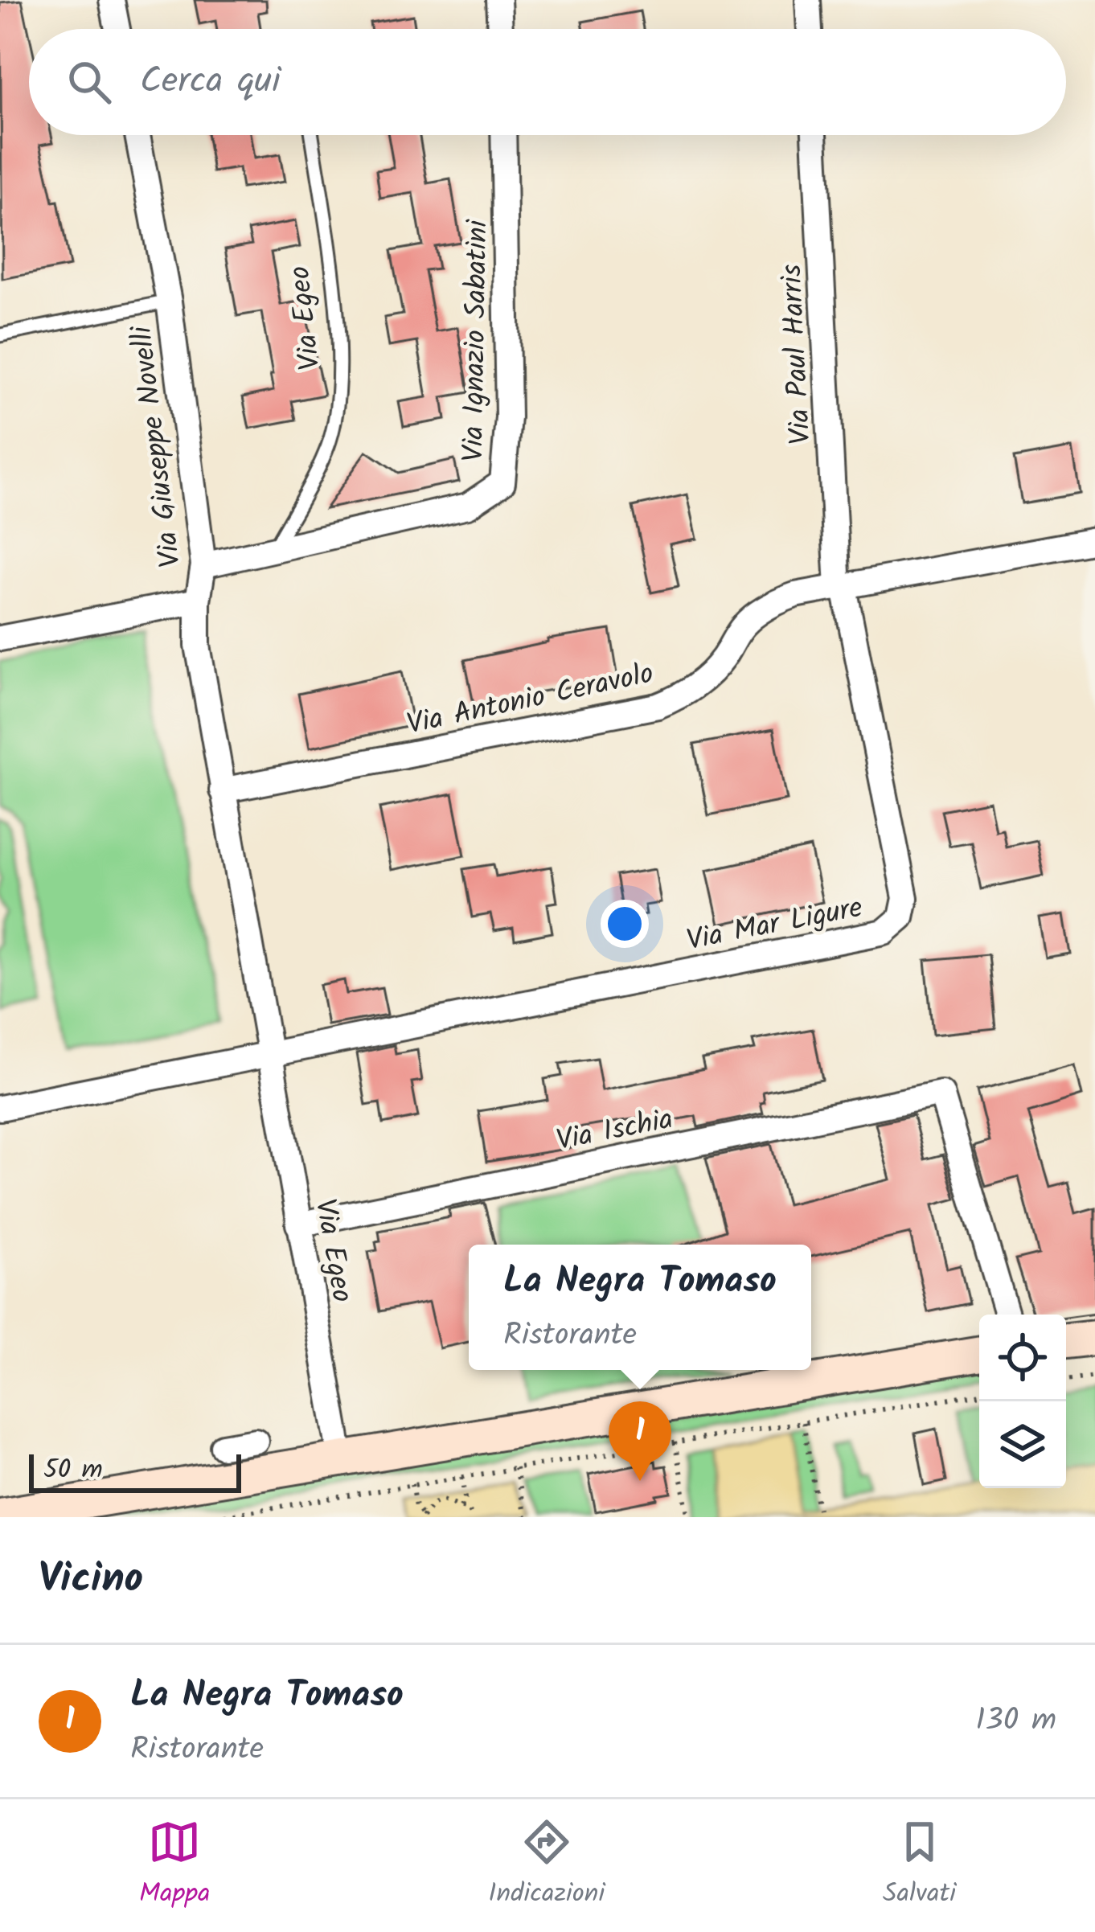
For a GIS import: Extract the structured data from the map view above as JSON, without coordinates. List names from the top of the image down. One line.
{"streets":{"street":["Via Egeo","Via Ignazio Sabatini","Via Paul Harris","Via Giuseppe Novelli","Via Antonio Ceravolo","Via Mar Ligure","Via Ischia"]},"crossings":[["Via Egeo","Via Ignazio Sabatini"],["Via Egeo","Via Giuseppe Novelli"],["Via Egeo","Via Mar Ligure"],["Via Egeo","Via Ischia"],["Via Ignazio Sabatini","Via Giuseppe Novelli"],["Via Paul Harris","Via Antonio Ceravolo"],["Via Paul Harris","Via Mar Ligure"],["Via Giuseppe Novelli","Via Antonio Ceravolo"],["Via Giuseppe Novelli","Via Mar Ligure"],["Via Antonio Ceravolo","Via Mar Ligure"]],"scale_bar":"50 m","page":{"search":"Cerca qui","popup":["La Negra Tomaso","Ristorante"],"pins":"1","scale":"50 m","heading":"Vicino","list":[{"mark":"1","name":"La Negra Tomaso","note":"Ristorante","value":"130 m"}],"nav":["Mappa","Indicazioni","Salvati"]}}
